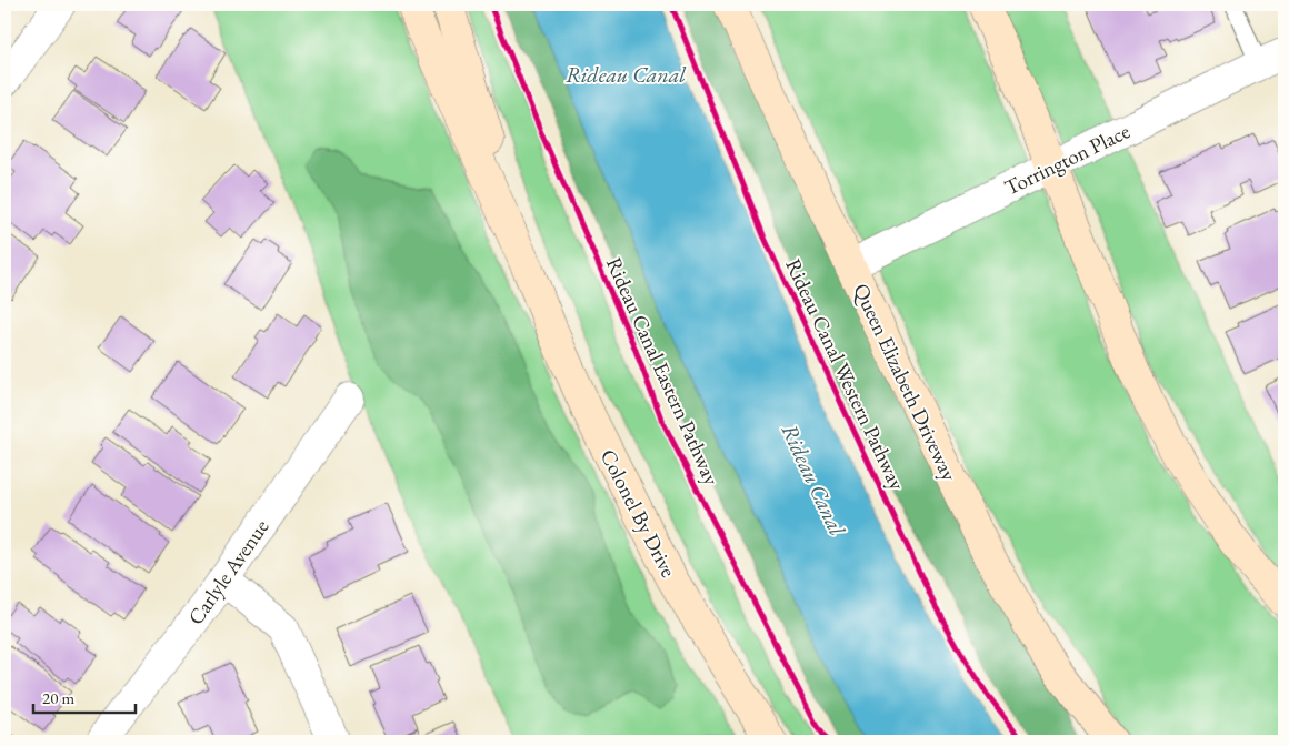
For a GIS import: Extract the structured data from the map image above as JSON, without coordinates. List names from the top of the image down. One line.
{"streets":{"main road":["Queen Elizabeth Driveway","Colonel By Drive"],"street":["Torrington Place","Carlyle Avenue"],"cycle path":["Rideau Canal Eastern Pathway","Rideau Canal Western Pathway"]},"crossings":[["Torrington Place","Queen Elizabeth Driveway"]],"water":["Rideau Canal"],"scale_bar":"20 m"}
